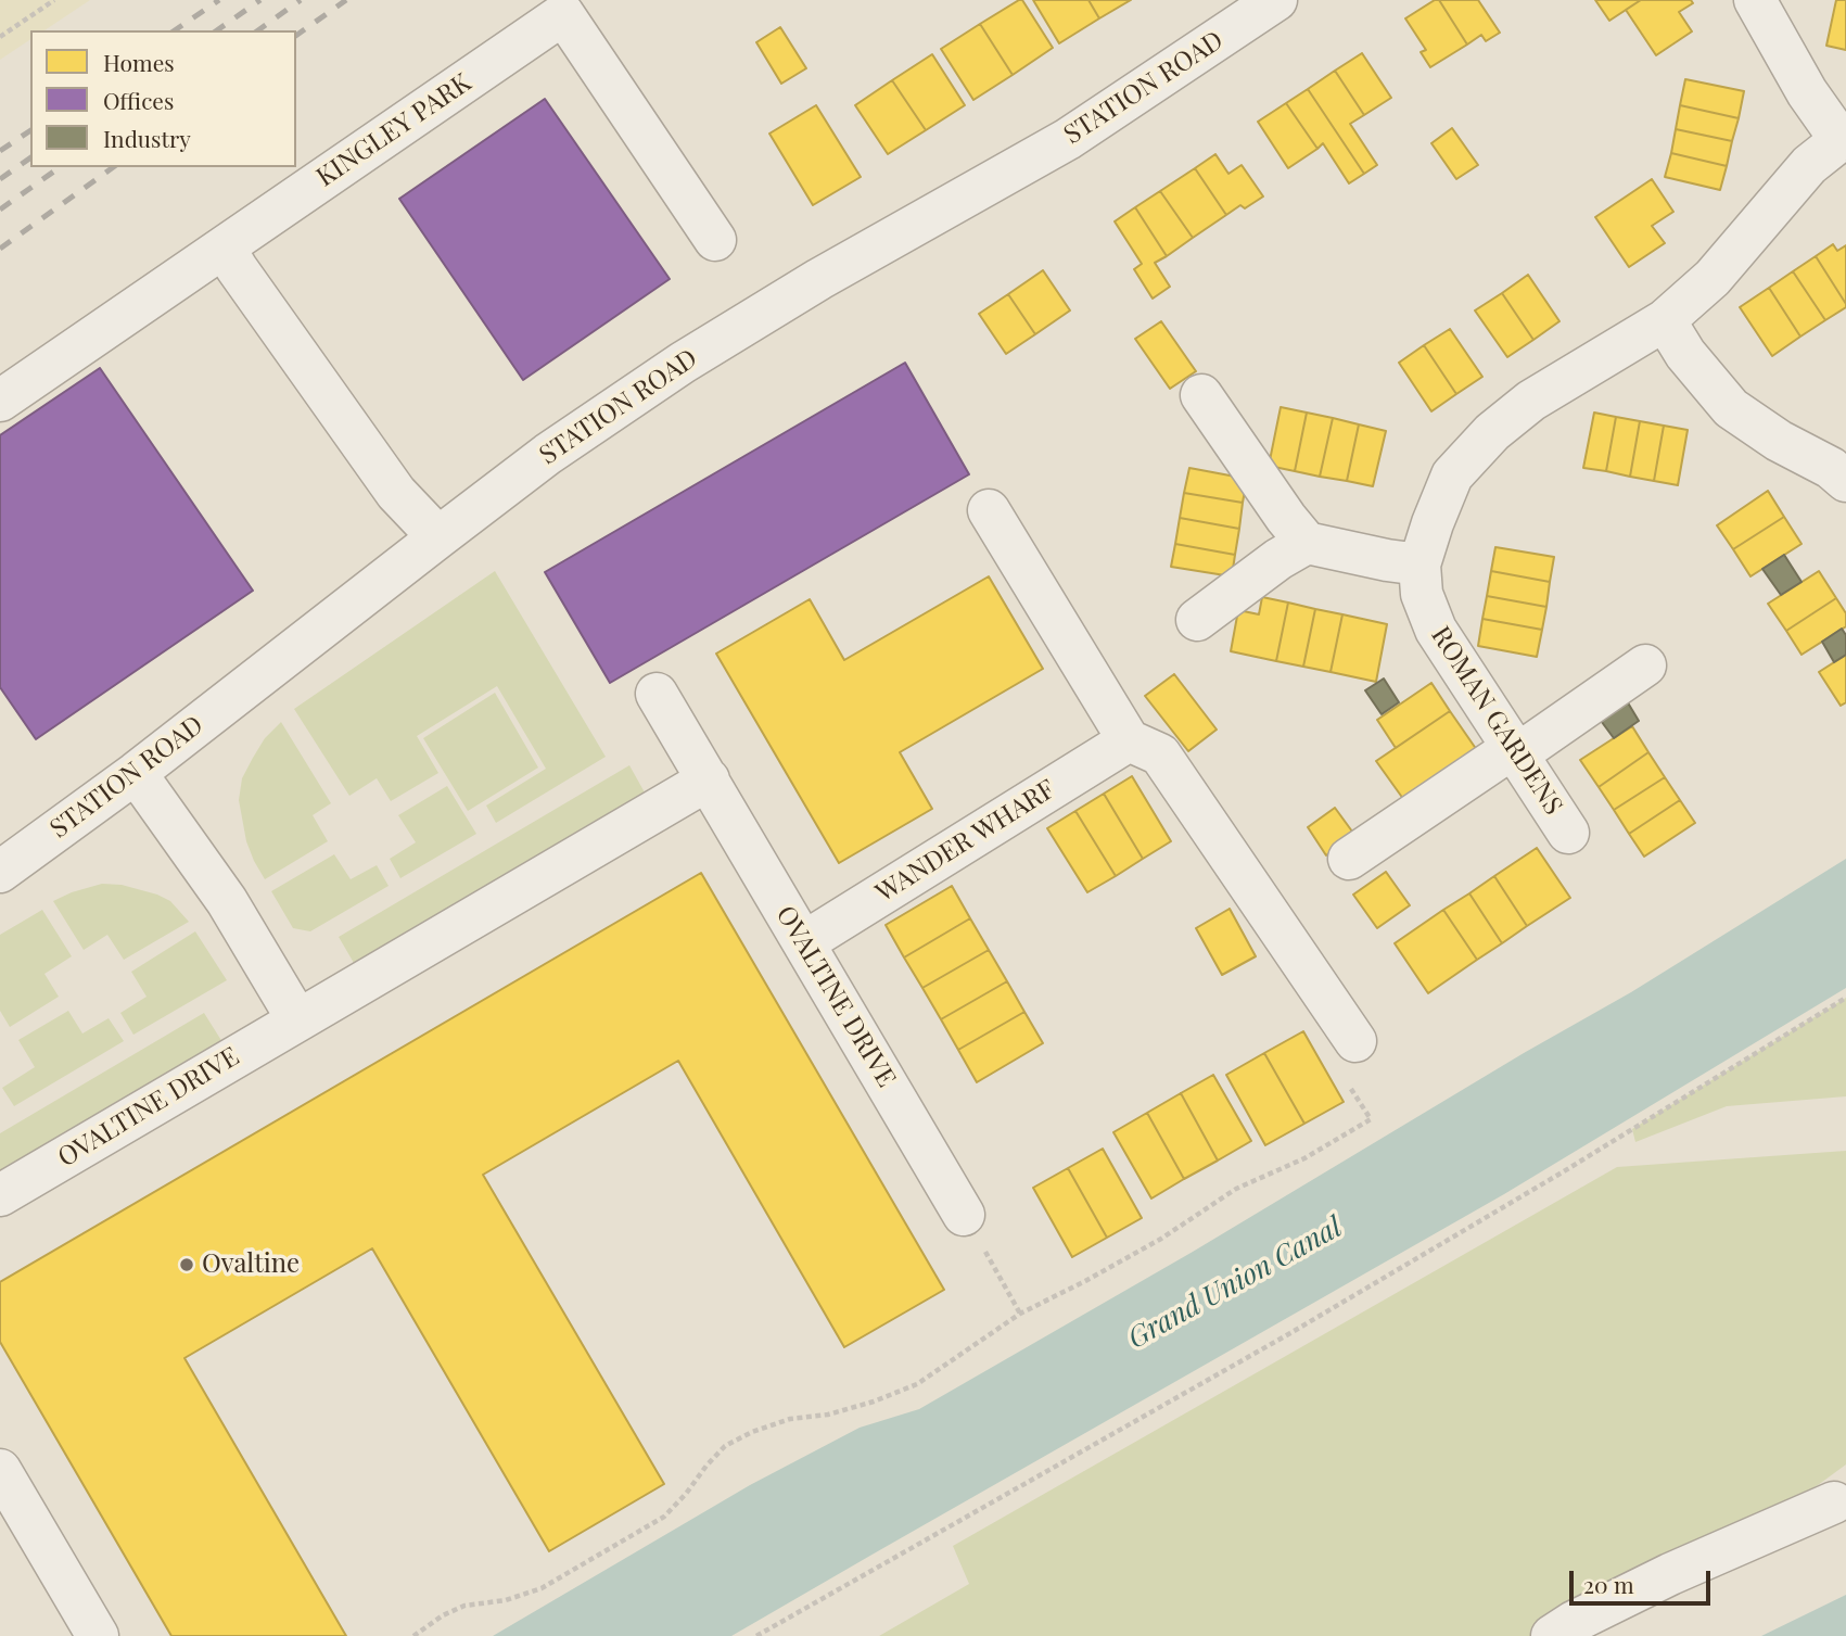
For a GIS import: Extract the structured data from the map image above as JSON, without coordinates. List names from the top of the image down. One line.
{"streets":{"street":["STATION ROAD","KINGLEY PARK","ROMAN GARDENS","WANDER WHARF","OVALTINE DRIVE"]},"crossings":[["WANDER WHARF","OVALTINE DRIVE"]],"water":["Grand Union Canal"],"places":["Ovaltine"],"legend":["Homes","Offices","Industry"],"scale_bar":"20 m"}
